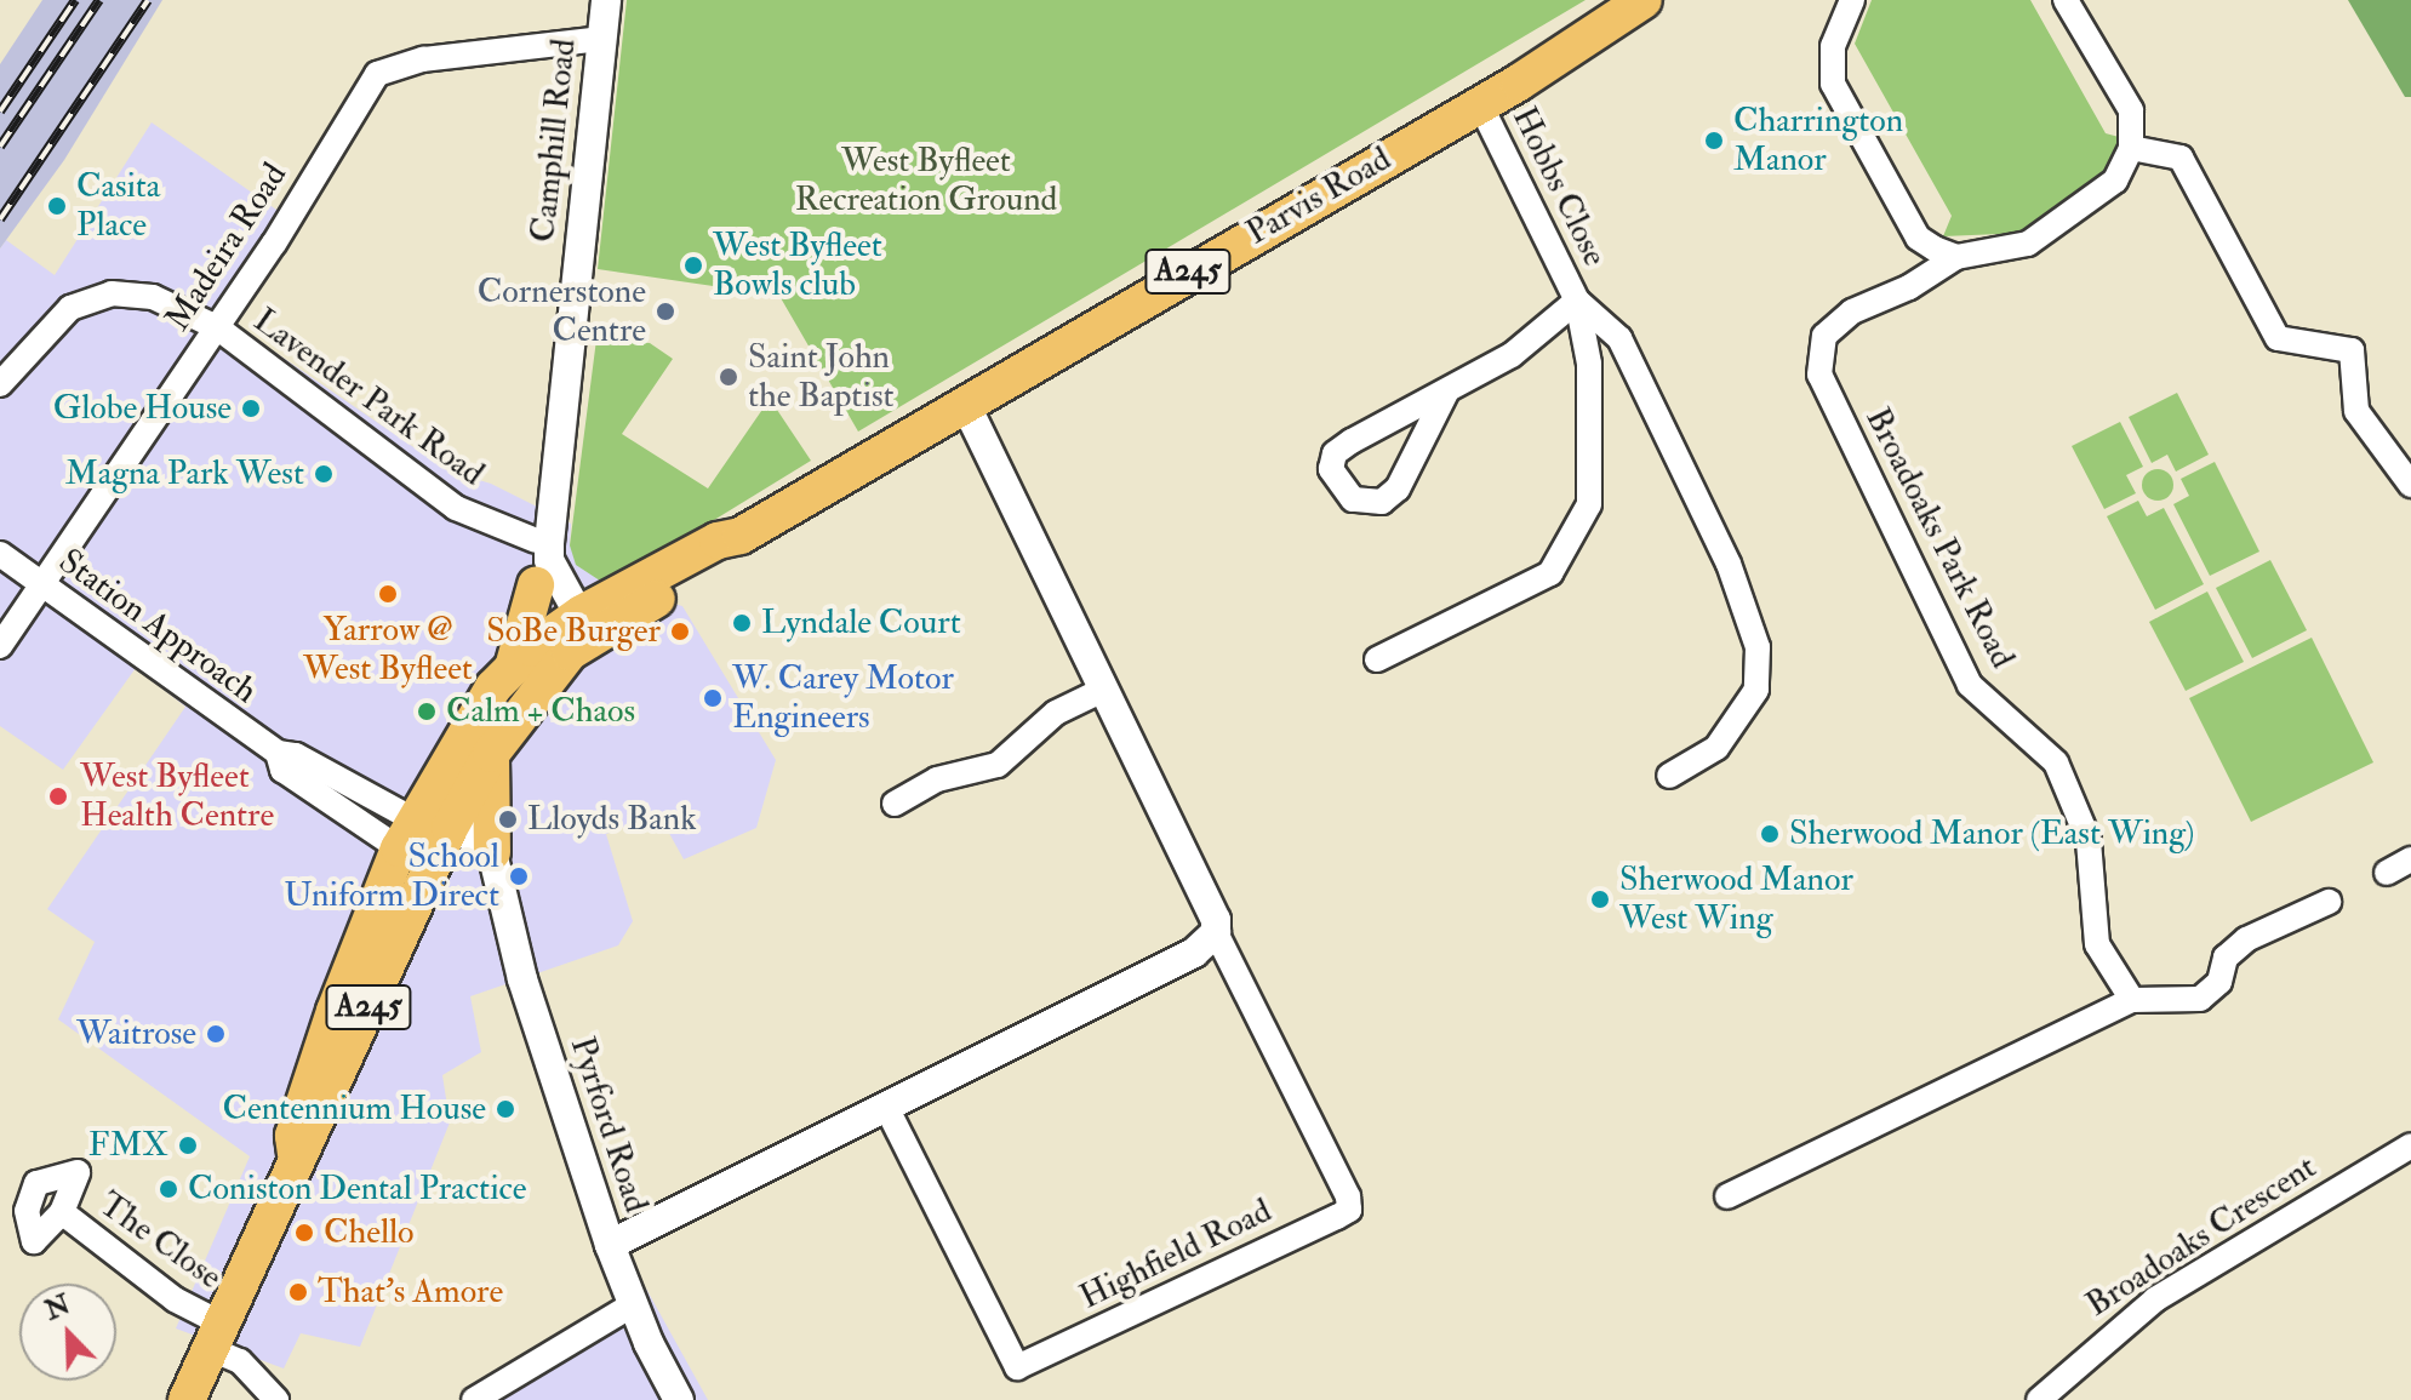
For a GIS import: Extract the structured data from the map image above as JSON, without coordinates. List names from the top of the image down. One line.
{"streets":{"main road":["Parvis Road","A245"],"street":["Camphill Road","Hobbs Close","Madeira Road","Lavender Park Road","Broadoaks Park Road","Station Approach","Pyrford Road","Broadoaks Crescent","The Close","Highfield Road"]},"crossings":[["Camphill Road","Parvis Road"],["Camphill Road","Madeira Road"],["Camphill Road","A245"],["Camphill Road","Lavender Park Road"],["Hobbs Close","Parvis Road"],["Parvis Road","A245"],["Parvis Road","Highfield Road"],["Madeira Road","Lavender Park Road"],["Madeira Road","Station Approach"],["A245","Station Approach"],["A245","The Close"]],"parks":["West Byfleet Recreation Ground"],"places":["Charrington Manor","Casita Place","West Byfleet Bowls club","Cornerstone Centre","Saint John the Baptist","Globe House","Magna Park West","Yarrow @ West Byfleet","Lyndale Court","SoBe Burger","W. Carey Motor Engineers","Calm + Chaos","West Byfleet Health Centre","Lloyds Bank","Sherwood Manor (East Wing)","School Uniform Direct","Sherwood Manor West Wing","Waitrose","Centennium House","FMX","Coniston Dental Practice","Chello","That's Amore"],"north":"top left"}
